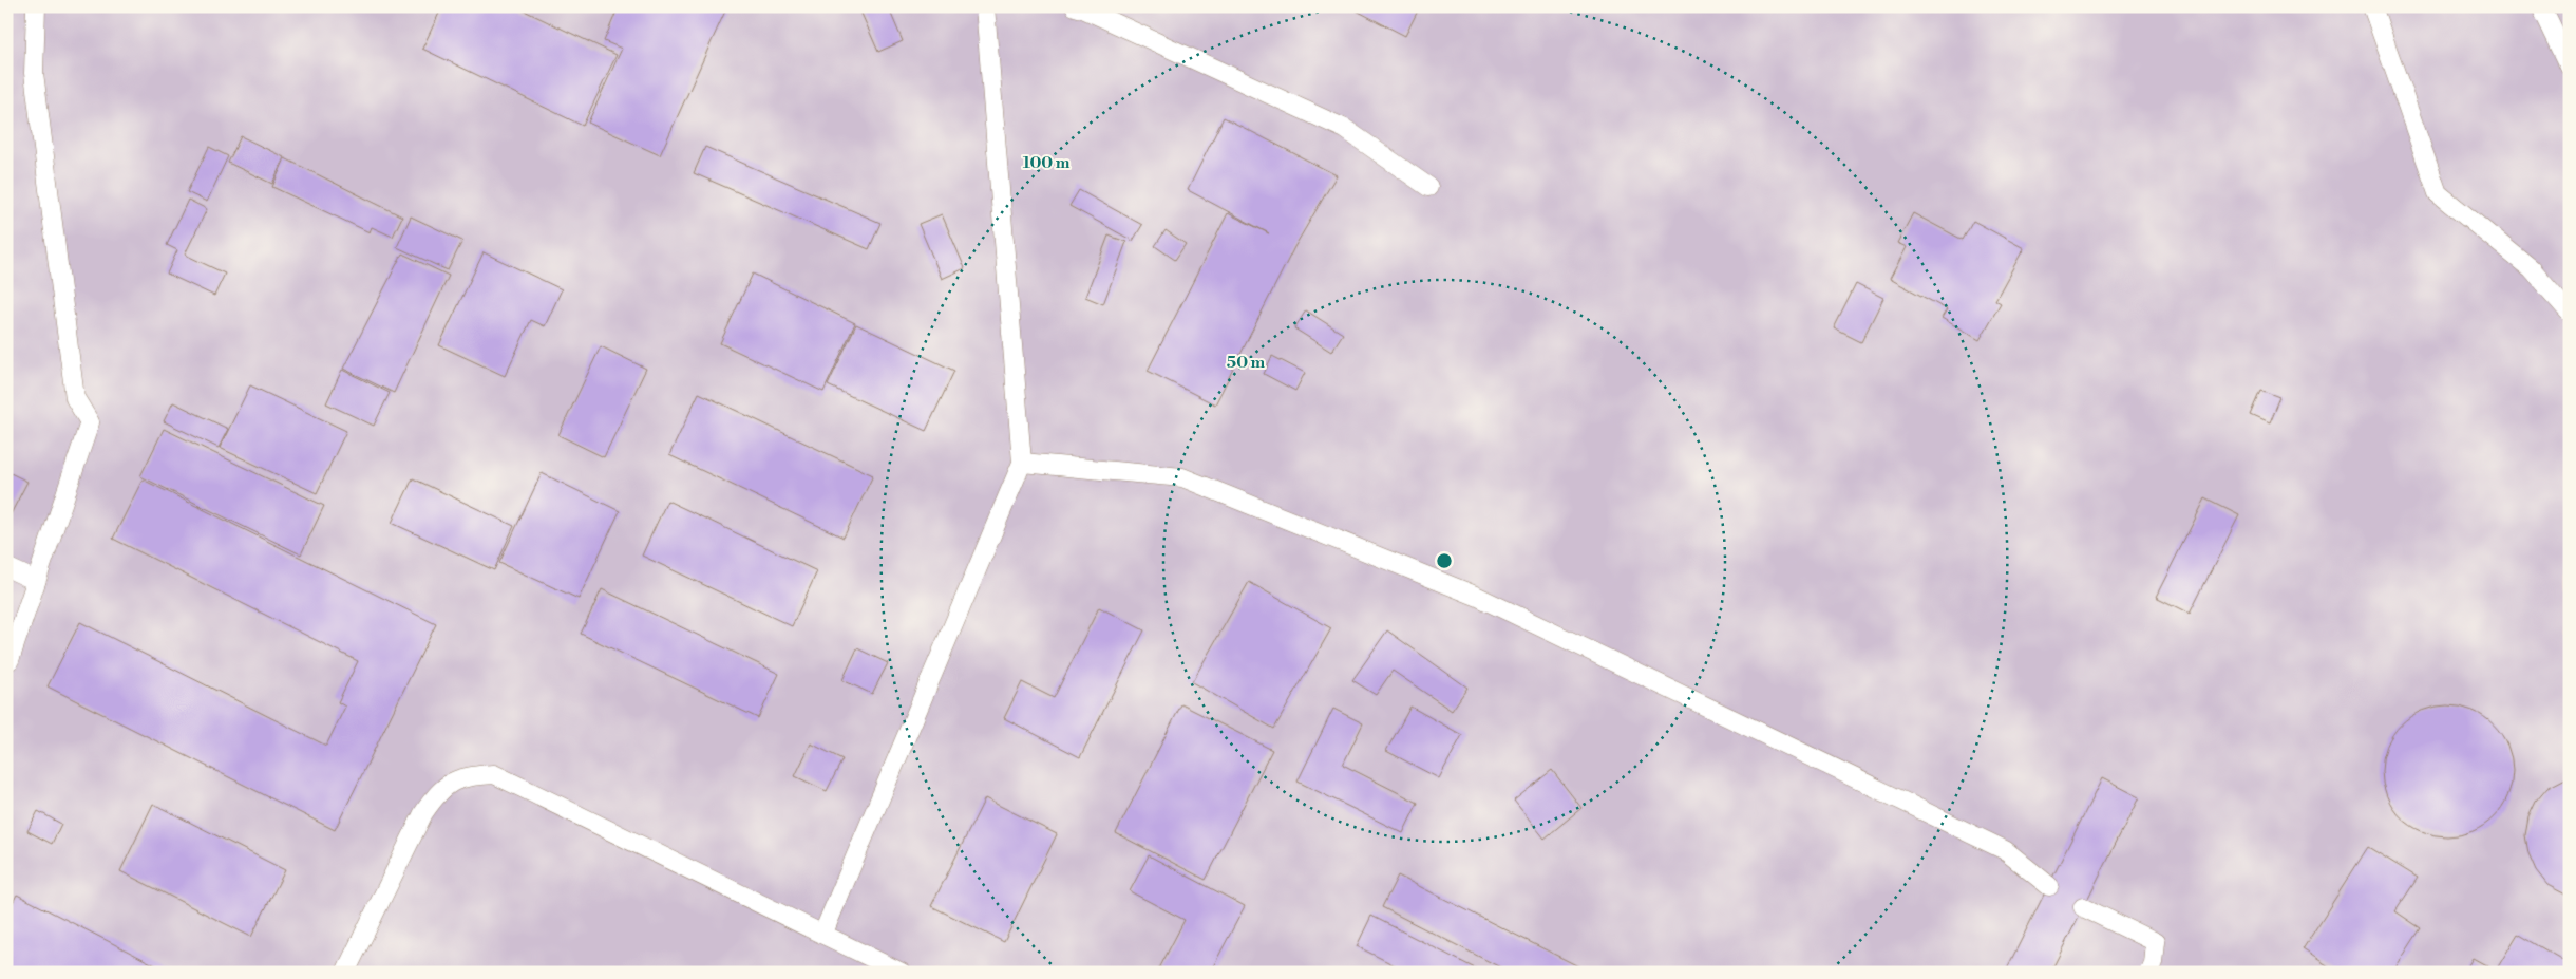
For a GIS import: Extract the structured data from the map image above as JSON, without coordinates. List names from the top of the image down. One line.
{"rings":["100 m","50 m"]}
